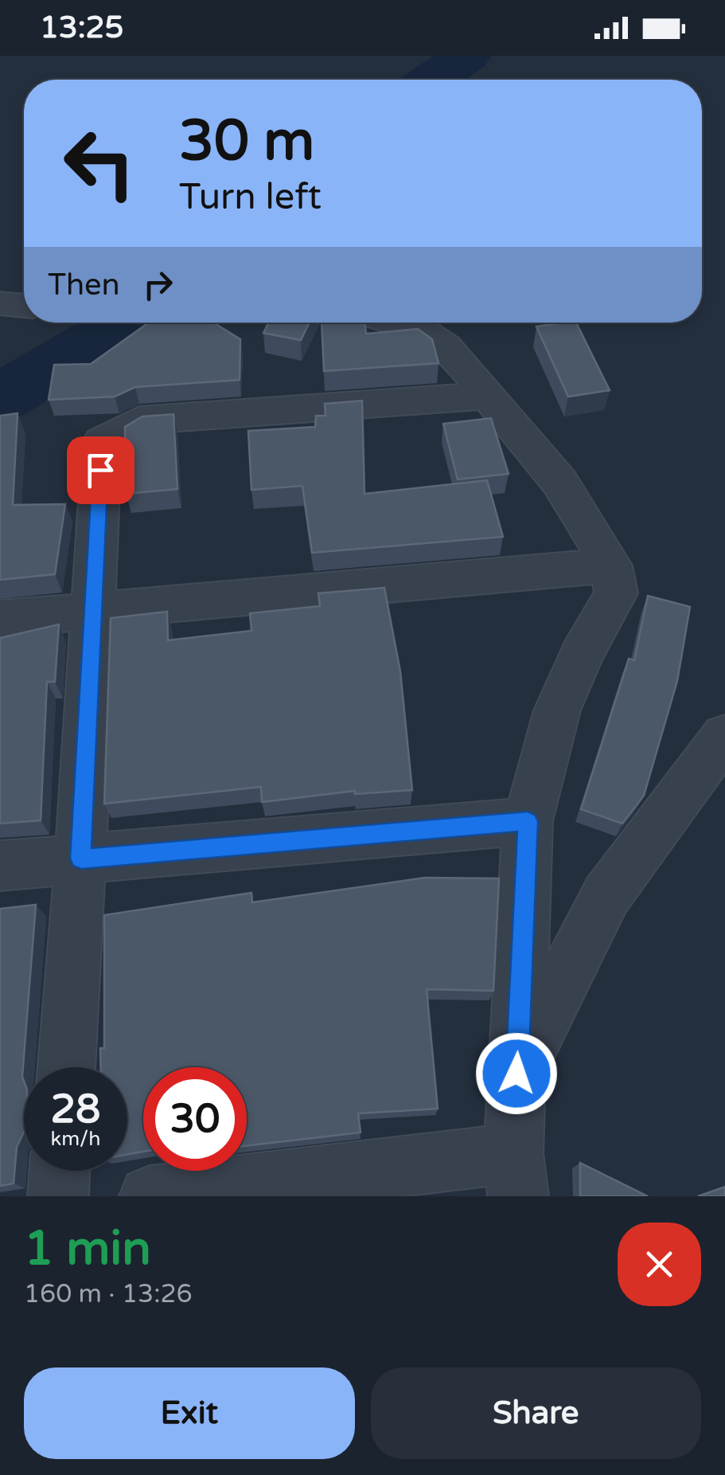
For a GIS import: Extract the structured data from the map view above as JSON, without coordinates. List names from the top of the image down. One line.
{"page":{"status":"13:25","turn":["30 m","Turn left"],"then":"Then","speed":"28 km/h","limit":"30","heading":["1 min","160 m · 13:26"],"buttons":["Exit","Share"]}}
